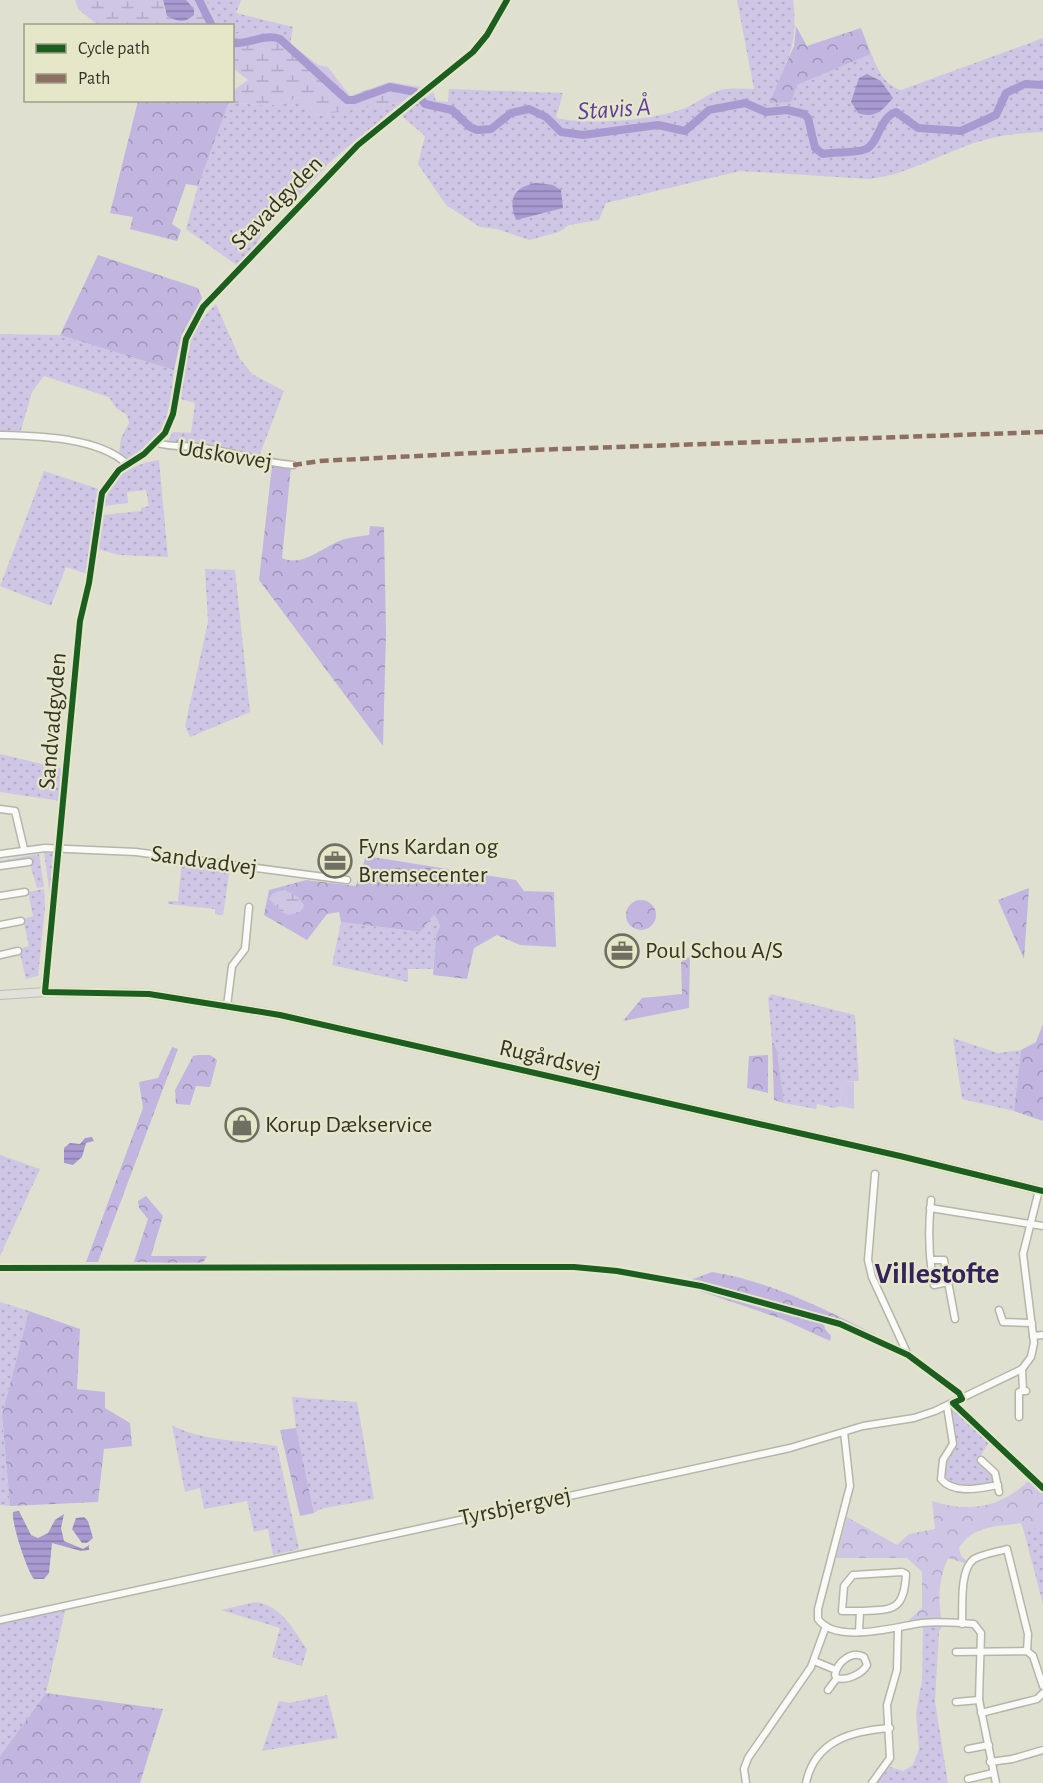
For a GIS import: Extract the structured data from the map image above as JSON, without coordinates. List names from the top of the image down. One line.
{"streets":{"main road":["Rugårdsvej"],"street":["Stavadgyden","Udskovvej","Sandvadgyden","Sandvadvej","Tyrsbjergvej"]},"crossings":[["Stavadgyden","Udskovvej"],["Stavadgyden","Sandvadgyden"],["Sandvadgyden","Sandvadvej"],["Sandvadgyden","Rugårdsvej"]],"districts":["Villestofte"],"water":["Stavis Å"],"places":{"office":["Fyns Kardan og Bremsecenter","Poul Schou A/S"],"shop":["Korup Dækservice"]},"legend":["Cycle path","Path"]}
